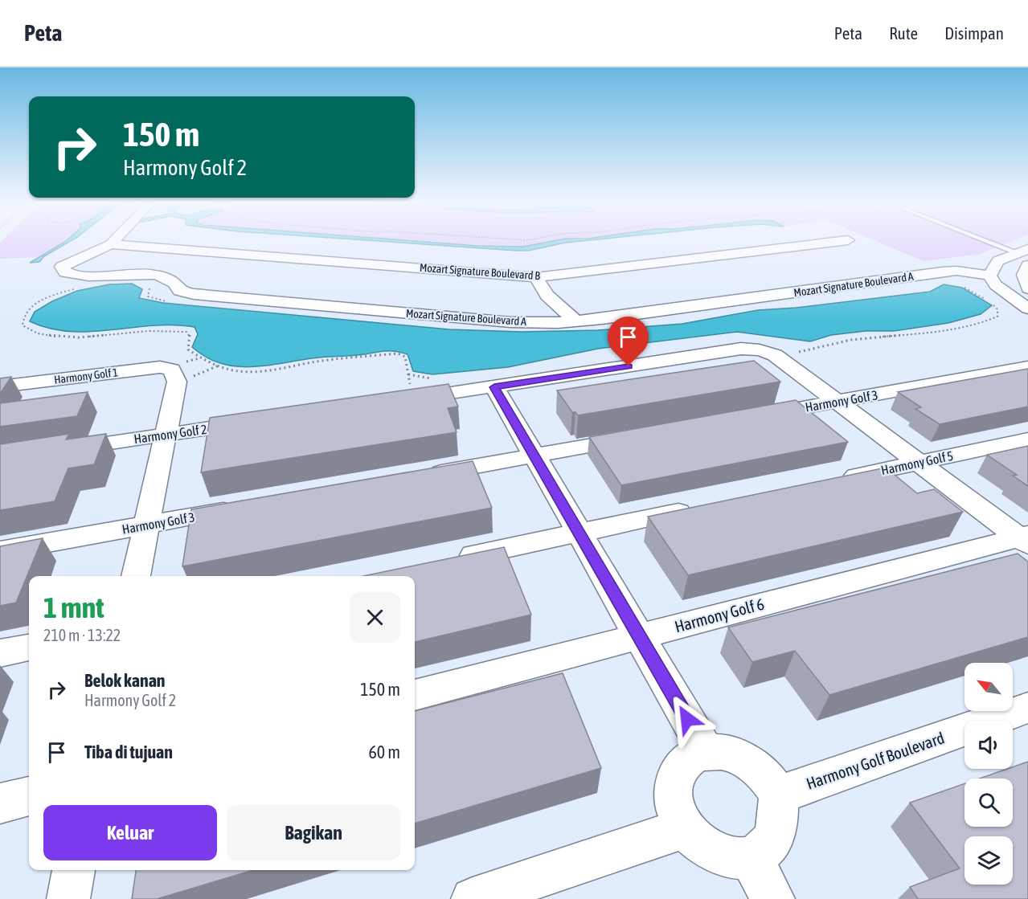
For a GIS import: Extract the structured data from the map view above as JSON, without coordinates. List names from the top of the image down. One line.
{"streets":{"street":["Mozart Signature Boulevard B","Mozart Signature Boulevard A","Harmony Golf 1","Harmony Golf 3","Harmony Golf 2","Harmony Golf 5","Harmony Golf 6","Harmony Golf Boulevard"]},"crossings":[["Mozart Signature Boulevard B","Mozart Signature Boulevard A"]],"north":"top left","page":{"header":"Peta","nav":["Peta","Rute","Disimpan"],"turn":["150 m","Harmony Golf 2"],"heading":["1 mnt","210 m · 13:22"],"list":[{"name":"Belok kanan","note":"Harmony Golf 2","value":"150 m"},{"name":"Tiba di tujuan","value":"60 m"}],"buttons":["Keluar","Bagikan"]}}
